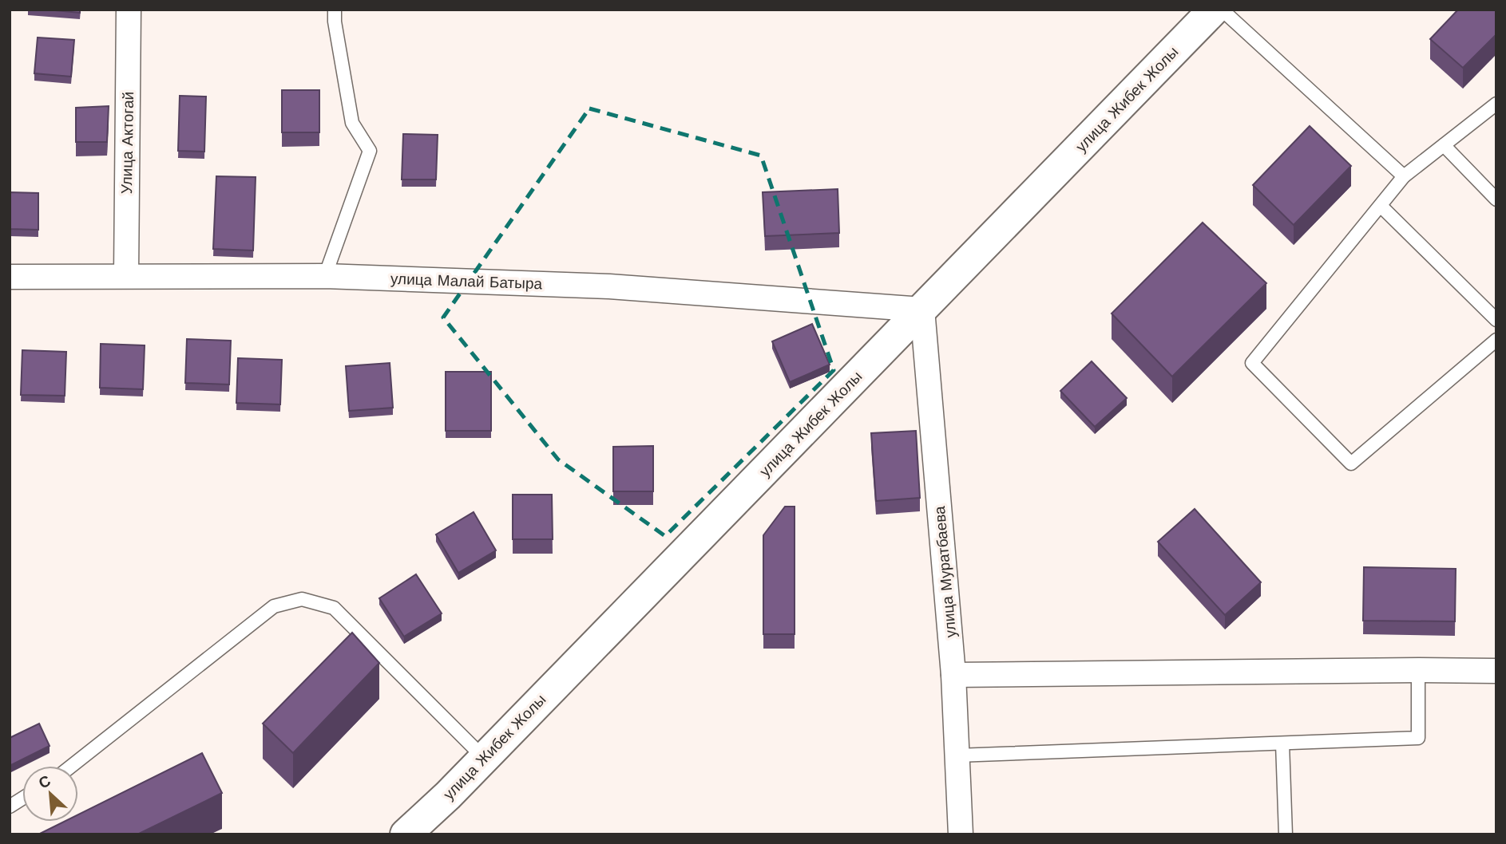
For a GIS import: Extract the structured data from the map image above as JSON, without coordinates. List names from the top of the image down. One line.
{"streets":{"main road":["улица Жибек Жолы"],"street":["Улица Актогай","улица Малай Батыра","улица Муратбаева"]},"crossings":[["улица Жибек Жолы","улица Малай Батыра"],["улица Жибек Жолы","улица Муратбаева"],["Улица Актогай","улица Малай Батыра"],["улица Малай Батыра","улица Муратбаева"]],"north":"top left"}
